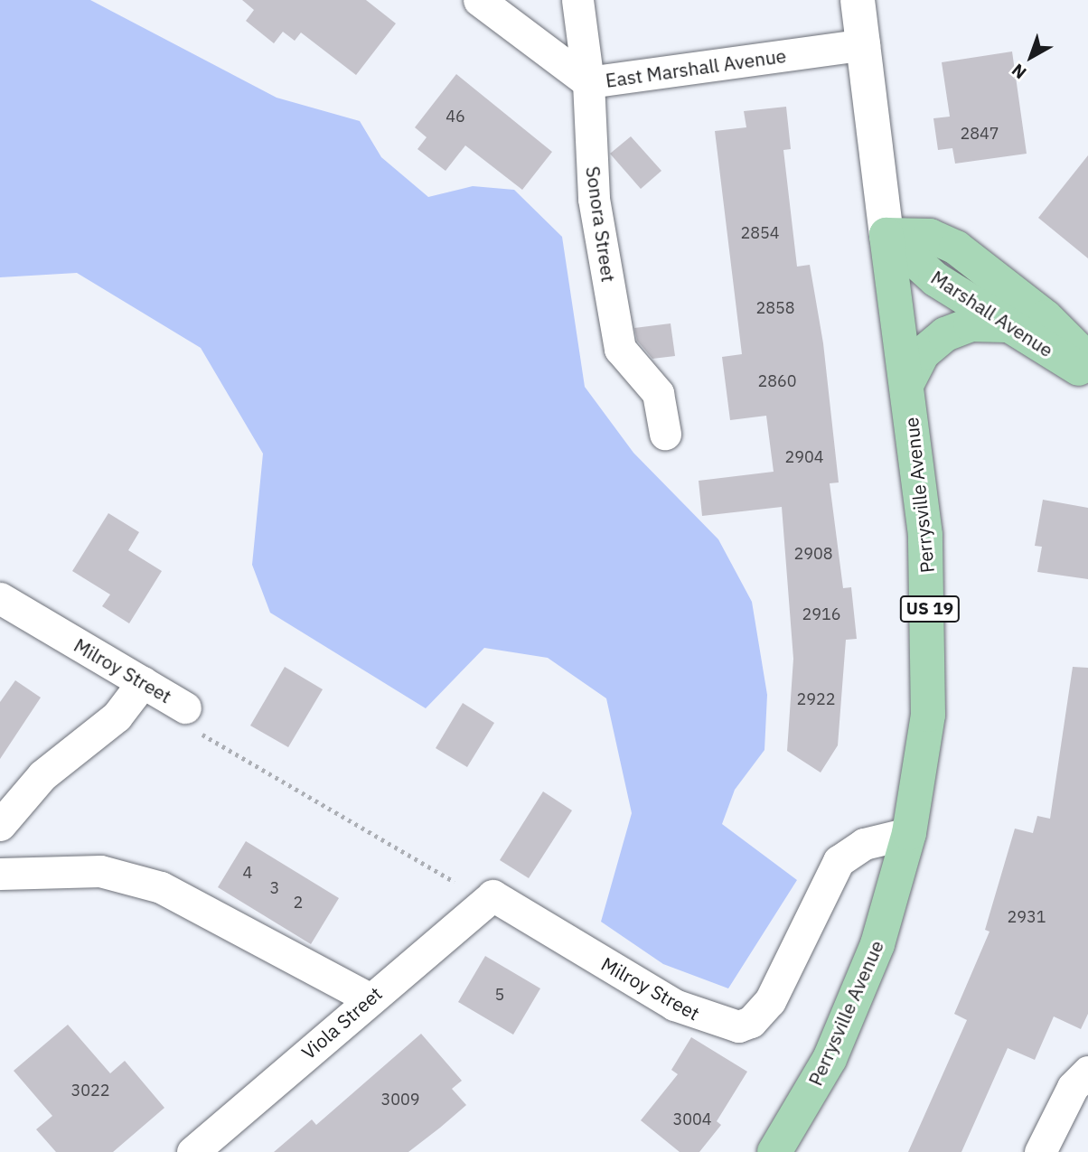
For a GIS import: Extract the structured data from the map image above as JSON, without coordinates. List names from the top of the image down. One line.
{"streets":{"main road":["Marshall Avenue","Perrysville Avenue","US 19"],"street":["East Marshall Avenue","Sonora Street","Milroy Street","Viola Street"]},"crossings":[["East Marshall Avenue","Sonora Street"],["East Marshall Avenue","Perrysville Avenue"],["Marshall Avenue","Perrysville Avenue"],["Perrysville Avenue","Milroy Street"],["Milroy Street","Viola Street"]],"house_numbers":["46","2847","2854","2858","2860","2904","2908","2916","2922","4","3","2","2931","5","3022","3009","3004"],"north":"bottom left"}
